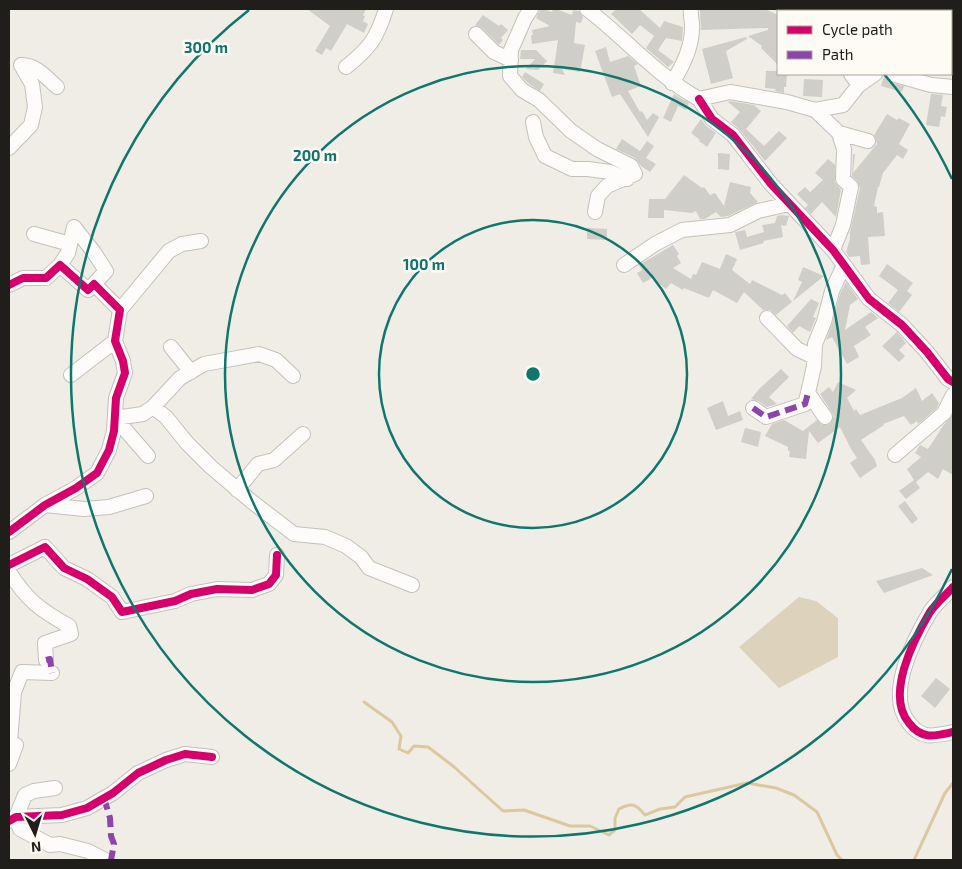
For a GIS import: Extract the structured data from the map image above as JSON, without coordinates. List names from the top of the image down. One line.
{"legend":["Cycle path","Path"],"north":"bottom","rings":["300 m","200 m","100 m"]}
